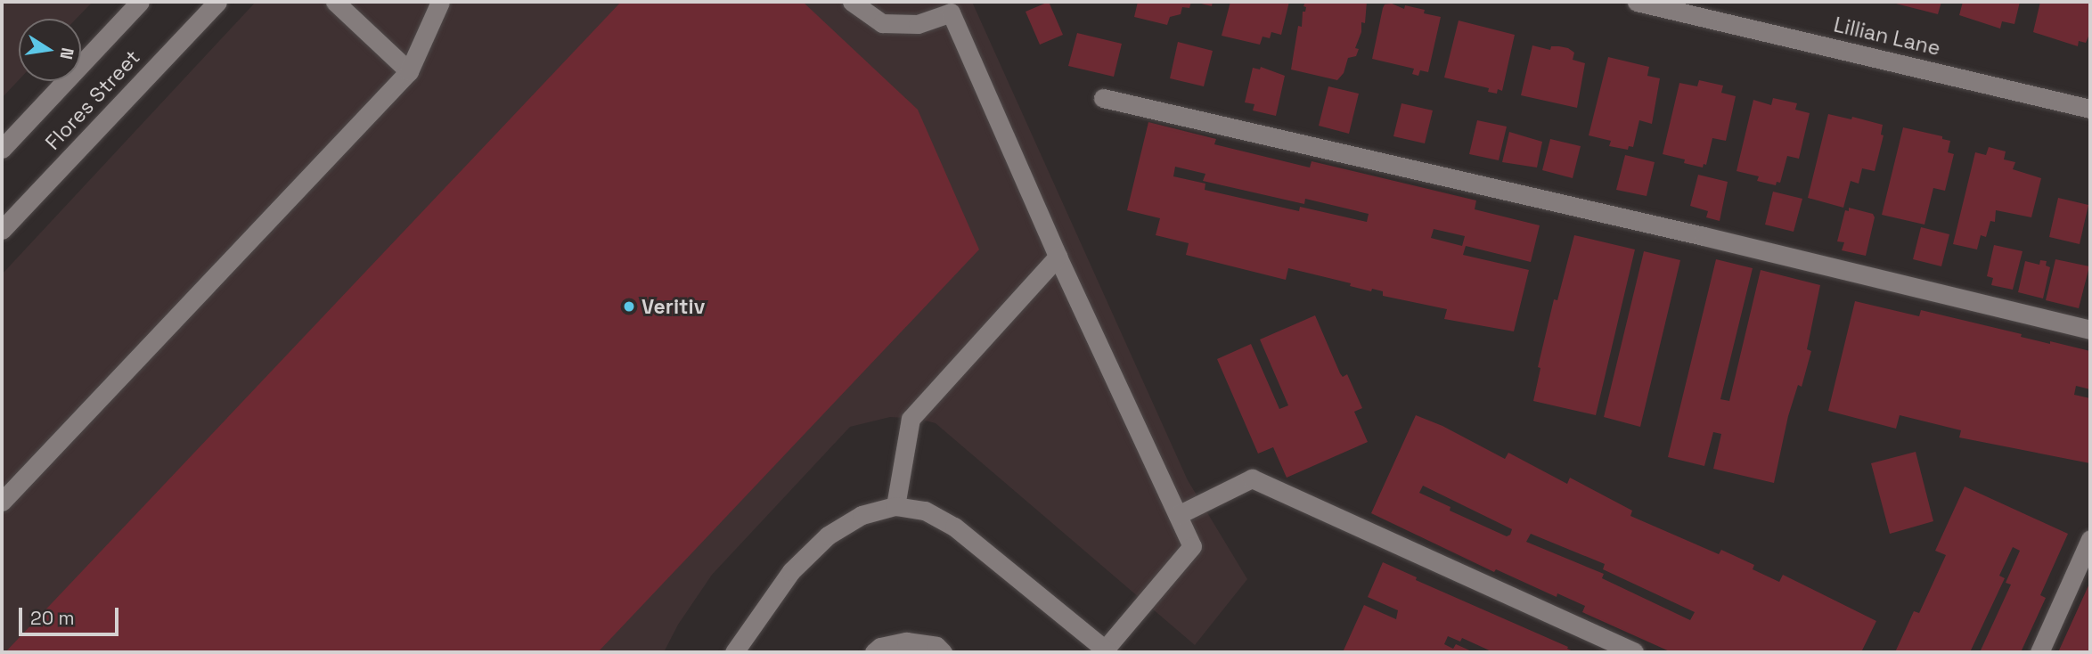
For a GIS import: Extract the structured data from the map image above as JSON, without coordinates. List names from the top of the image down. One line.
{"streets":{"street":["Lillian Lane","Flores Street"]},"places":["Veritiv"],"scale_bar":"20 m","north":"right"}
